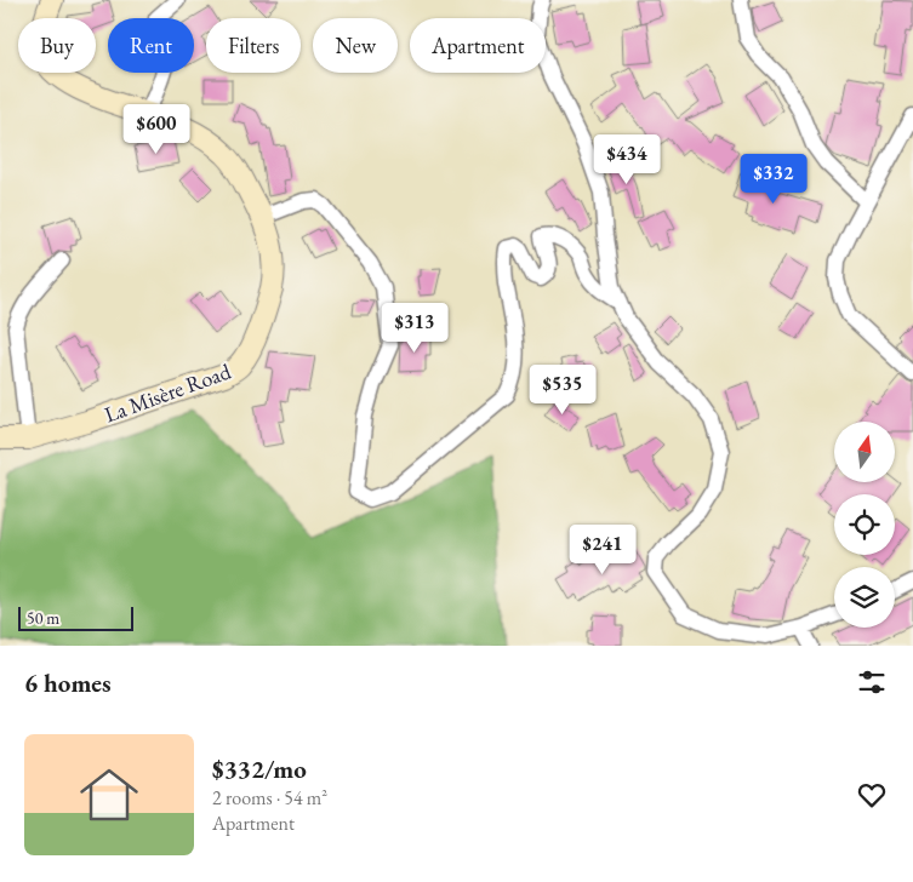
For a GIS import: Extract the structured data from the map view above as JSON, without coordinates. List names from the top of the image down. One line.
{"streets":{"main road":["La Misère Road"]},"scale_bar":"50 m","north":"top","page":{"chip":["Buy","Rent","Filters","New","Apartment"],"price":["$600","$434","$332","$313","$535","$241"],"scale":"50 m","heading":"6 homes","list":[{"name":"$332/mo","note":"2 rooms · 54 m² · Apartment"}]}}
